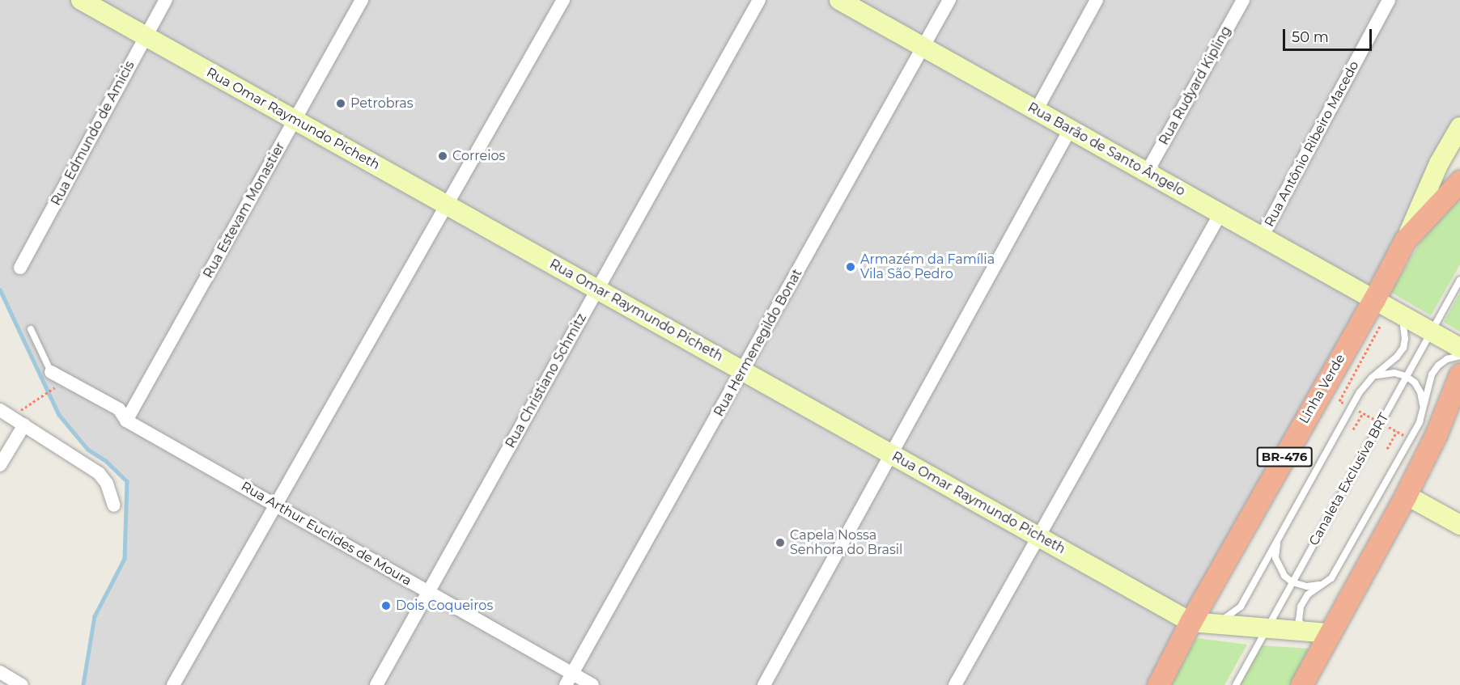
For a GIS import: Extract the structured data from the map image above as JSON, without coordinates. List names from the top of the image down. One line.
{"streets":{"highway":["Linha Verde","BR-476"],"main road":["Rua Omar Raymundo Picheth","Rua Barão de Santo Ângelo"],"street":["Rua Rudyard Kipling","Rua Edmundo de Amicis","Rua Antônio Ribeiro Macedo","Rua Estevam Monastier","Rua Hermenegildo Bonat","Rua Christiano Schmitz","Rua Arthur Euclides de Moura"],"lane":["Canaleta Exclusiva BRT"]},"crossings":[["Rua Rudyard Kipling","Rua Barão de Santo Ângelo"],["Rua Omar Raymundo Picheth","Rua Edmundo de Amicis"],["Rua Omar Raymundo Picheth","Rua Estevam Monastier"],["Rua Omar Raymundo Picheth","Rua Hermenegildo Bonat"],["Rua Omar Raymundo Picheth","Rua Christiano Schmitz"],["Rua Omar Raymundo Picheth","Linha Verde"],["Rua Antônio Ribeiro Macedo","Rua Barão de Santo Ângelo"],["Rua Barão de Santo Ângelo","Rua Hermenegildo Bonat"],["Rua Barão de Santo Ângelo","Linha Verde"],["Rua Barão de Santo Ângelo","Canaleta Exclusiva BRT"],["Rua Estevam Monastier","Rua Arthur Euclides de Moura"],["Rua Hermenegildo Bonat","Rua Arthur Euclides de Moura"],["Rua Christiano Schmitz","Rua Arthur Euclides de Moura"]],"places":["Petrobras","Correios","Armazém da Família Vila São Pedro","Capela Nossa Senhora do Brasil","Dois Coqueiros"],"scale_bar":"50 m"}
